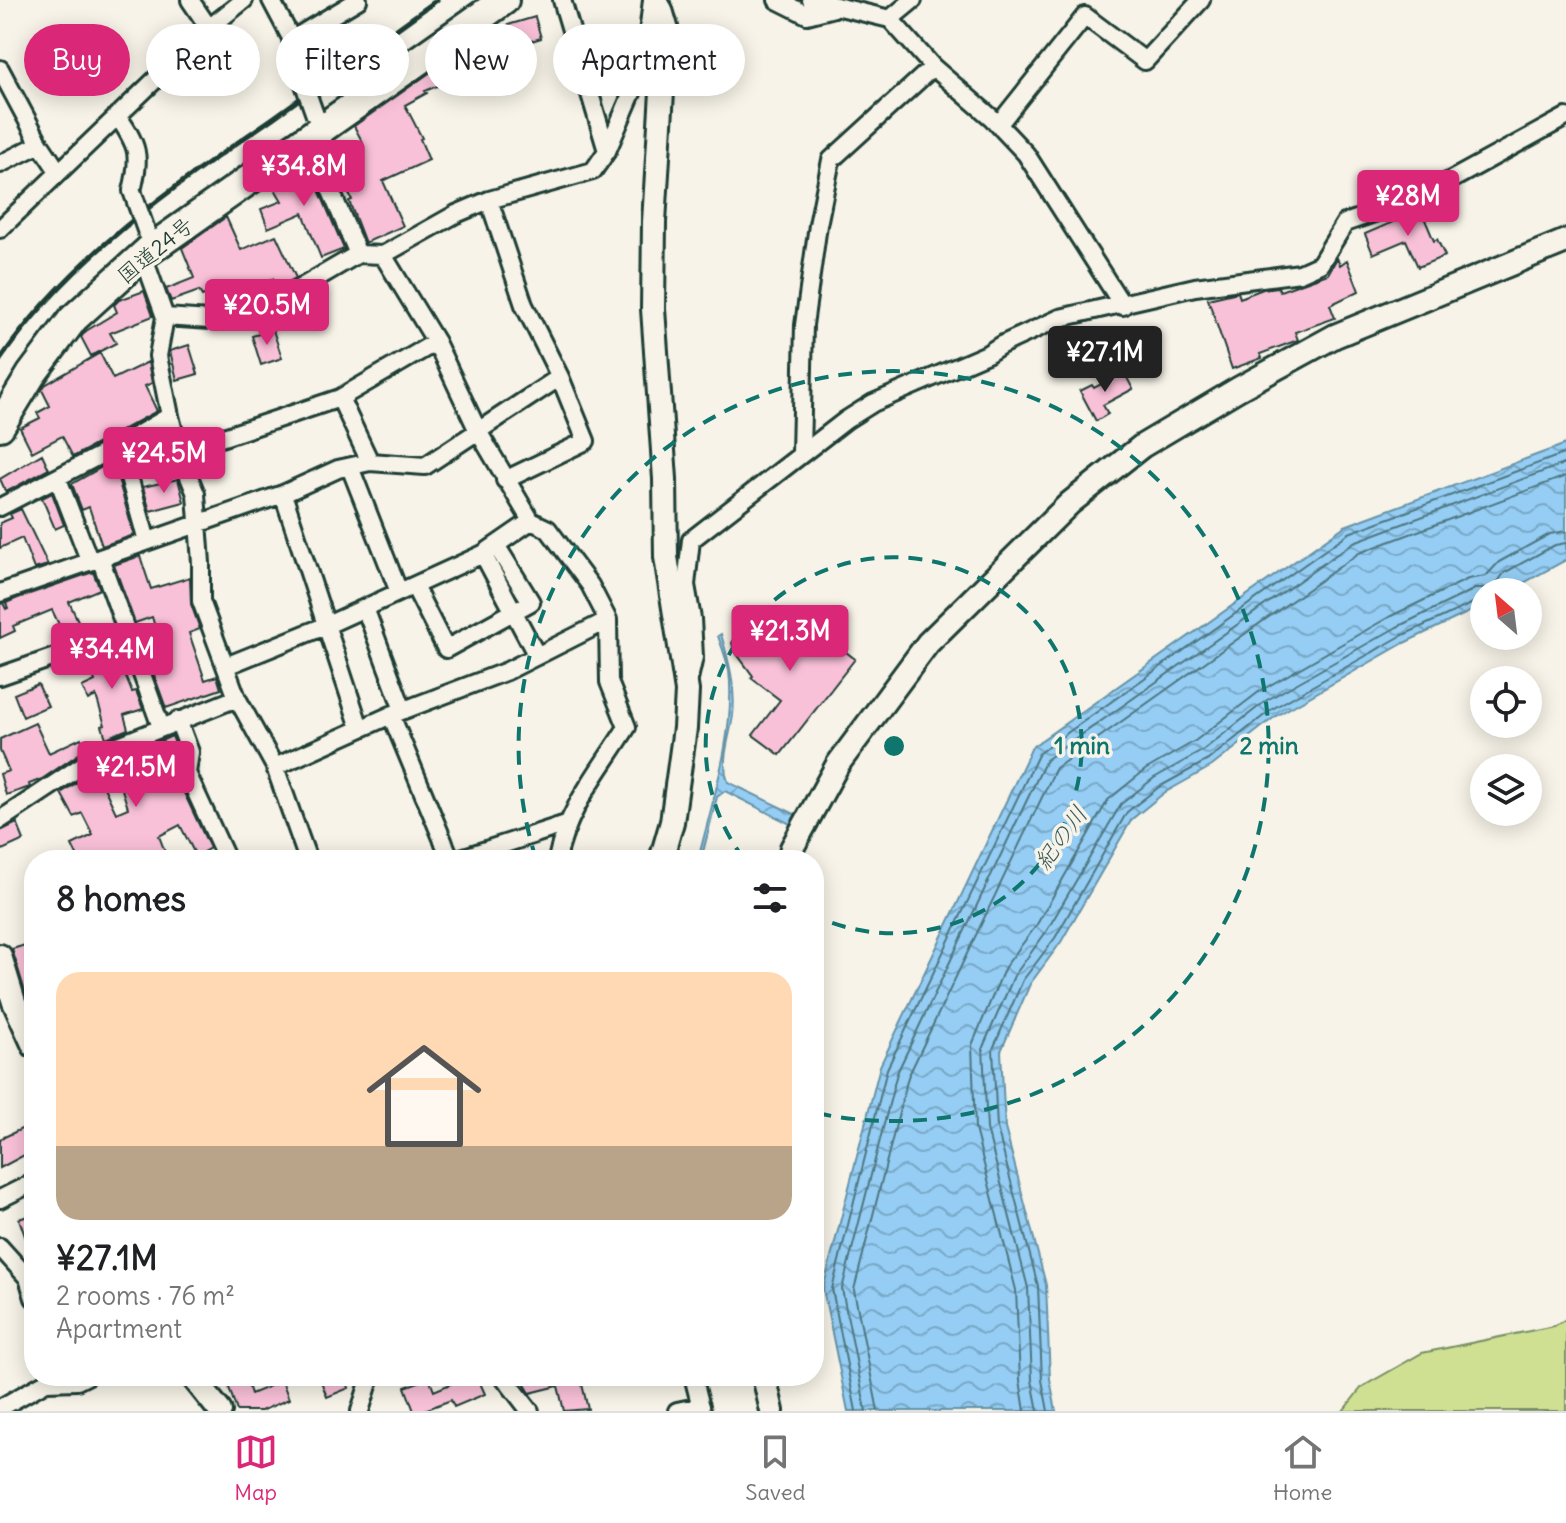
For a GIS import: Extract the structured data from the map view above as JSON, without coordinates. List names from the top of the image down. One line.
{"streets":{"highway":["国道24号"]},"water":["紀の川"],"north":"top left","page":{"chip":["Buy","Rent","Filters","New","Apartment"],"price":["¥34.8M","¥28M","¥20.5M","¥27.1M","¥24.5M","¥21.3M","¥34.4M","¥21.5M"],"heading":"8 homes","list":[{"name":"¥27.1M","note":"2 rooms · 76 m² · Apartment"}],"tabs":["Map","Saved","Home"]},"rings":["1 min","2 min"]}
